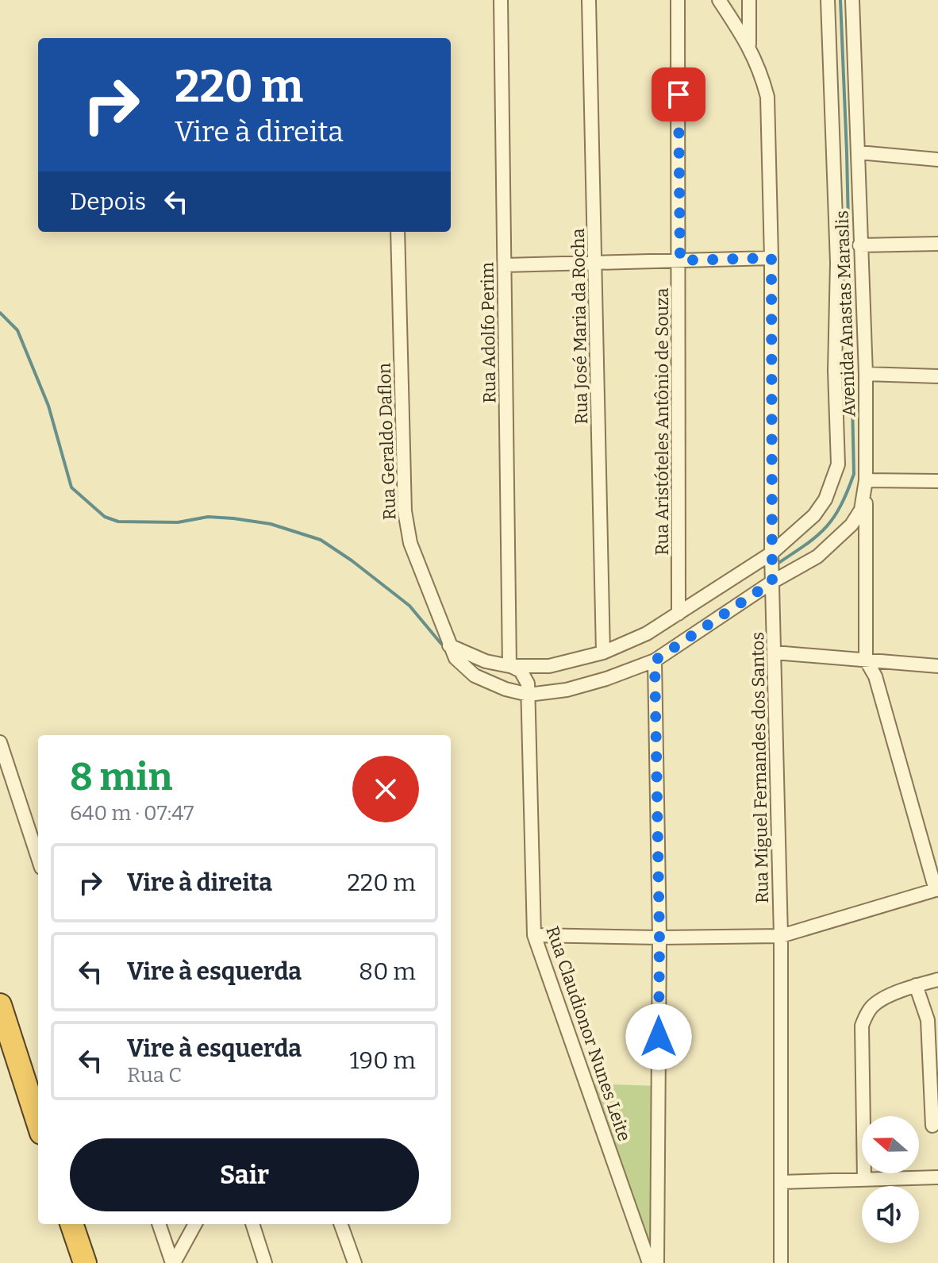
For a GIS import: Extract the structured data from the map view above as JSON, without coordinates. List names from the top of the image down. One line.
{"streets":{"street":["Avenida Anastas Maraslis","Rua José Maria da Rocha","Rua Adolfo Perim","Rua Aristóteles Antônio de Souza","Rua Geraldo Daflon","Rua Miguel Fernandes dos Santos","Rua Claudionor Nunes Leite"]},"crossings":[["Avenida Anastas Maraslis","Rua José Maria da Rocha"],["Avenida Anastas Maraslis","Rua Adolfo Perim"],["Avenida Anastas Maraslis","Rua Aristóteles Antônio de Souza"],["Avenida Anastas Maraslis","Rua Geraldo Daflon"],["Avenida Anastas Maraslis","Rua Miguel Fernandes dos Santos"],["Avenida Anastas Maraslis","Rua Claudionor Nunes Leite"],["Rua Adolfo Perim","Rua Claudionor Nunes Leite"],["Rua Geraldo Daflon","Rua Claudionor Nunes Leite"]],"north":"left","page":{"turn":["220 m","Vire à direita"],"then":"Depois","heading":["8 min","640 m · 07:47"],"list":[{"name":"Vire à direita","value":"220 m"},{"name":"Vire à esquerda","value":"80 m"},{"name":"Vire à esquerda","note":"Rua C","value":"190 m"}],"buttons":"Sair"}}
